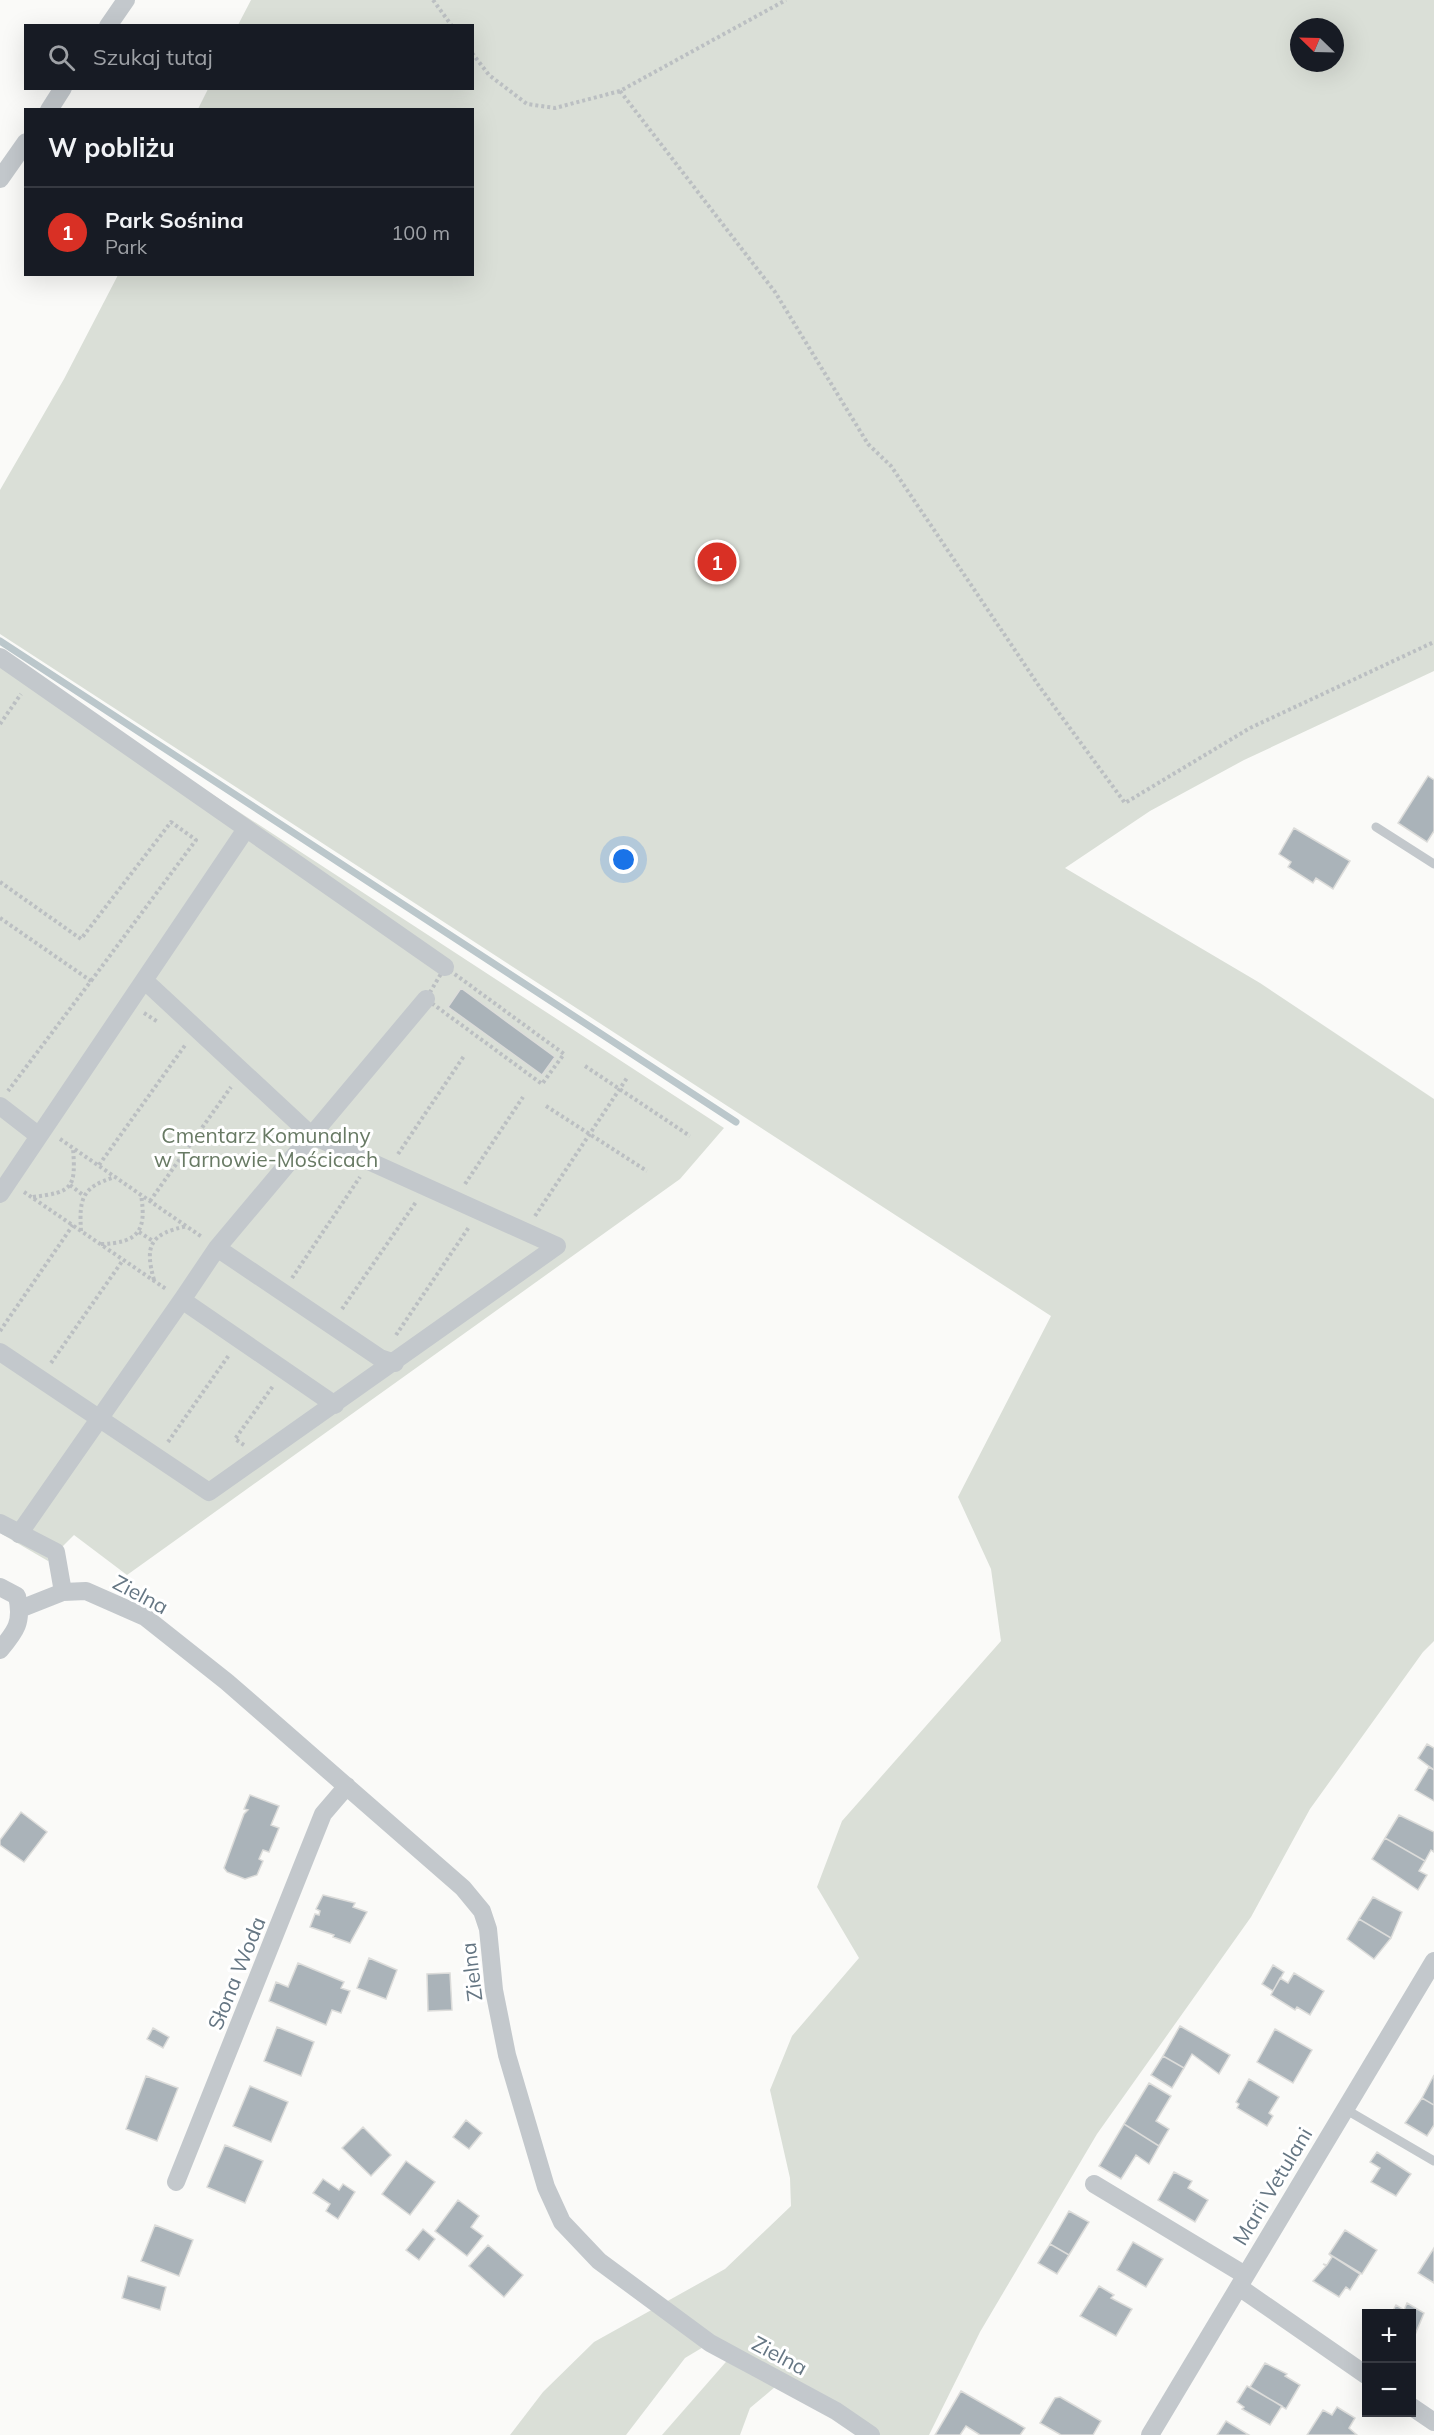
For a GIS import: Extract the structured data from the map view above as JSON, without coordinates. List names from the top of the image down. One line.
{"streets":{"street":["Zielna","Słona Woda","Marii Vetulani"]},"crossings":[["Zielna","Słona Woda"]],"parks":["Cmentarz Komunalny w Tarnowie-Mościcach"],"north":"top left","page":{"search":"Szukaj tutaj","heading":"W pobliżu","list":[{"mark":"1","name":"Park Sośnina","note":"Park","value":"100 m"}],"pins":"1","map_buttons":["+","−"]}}
